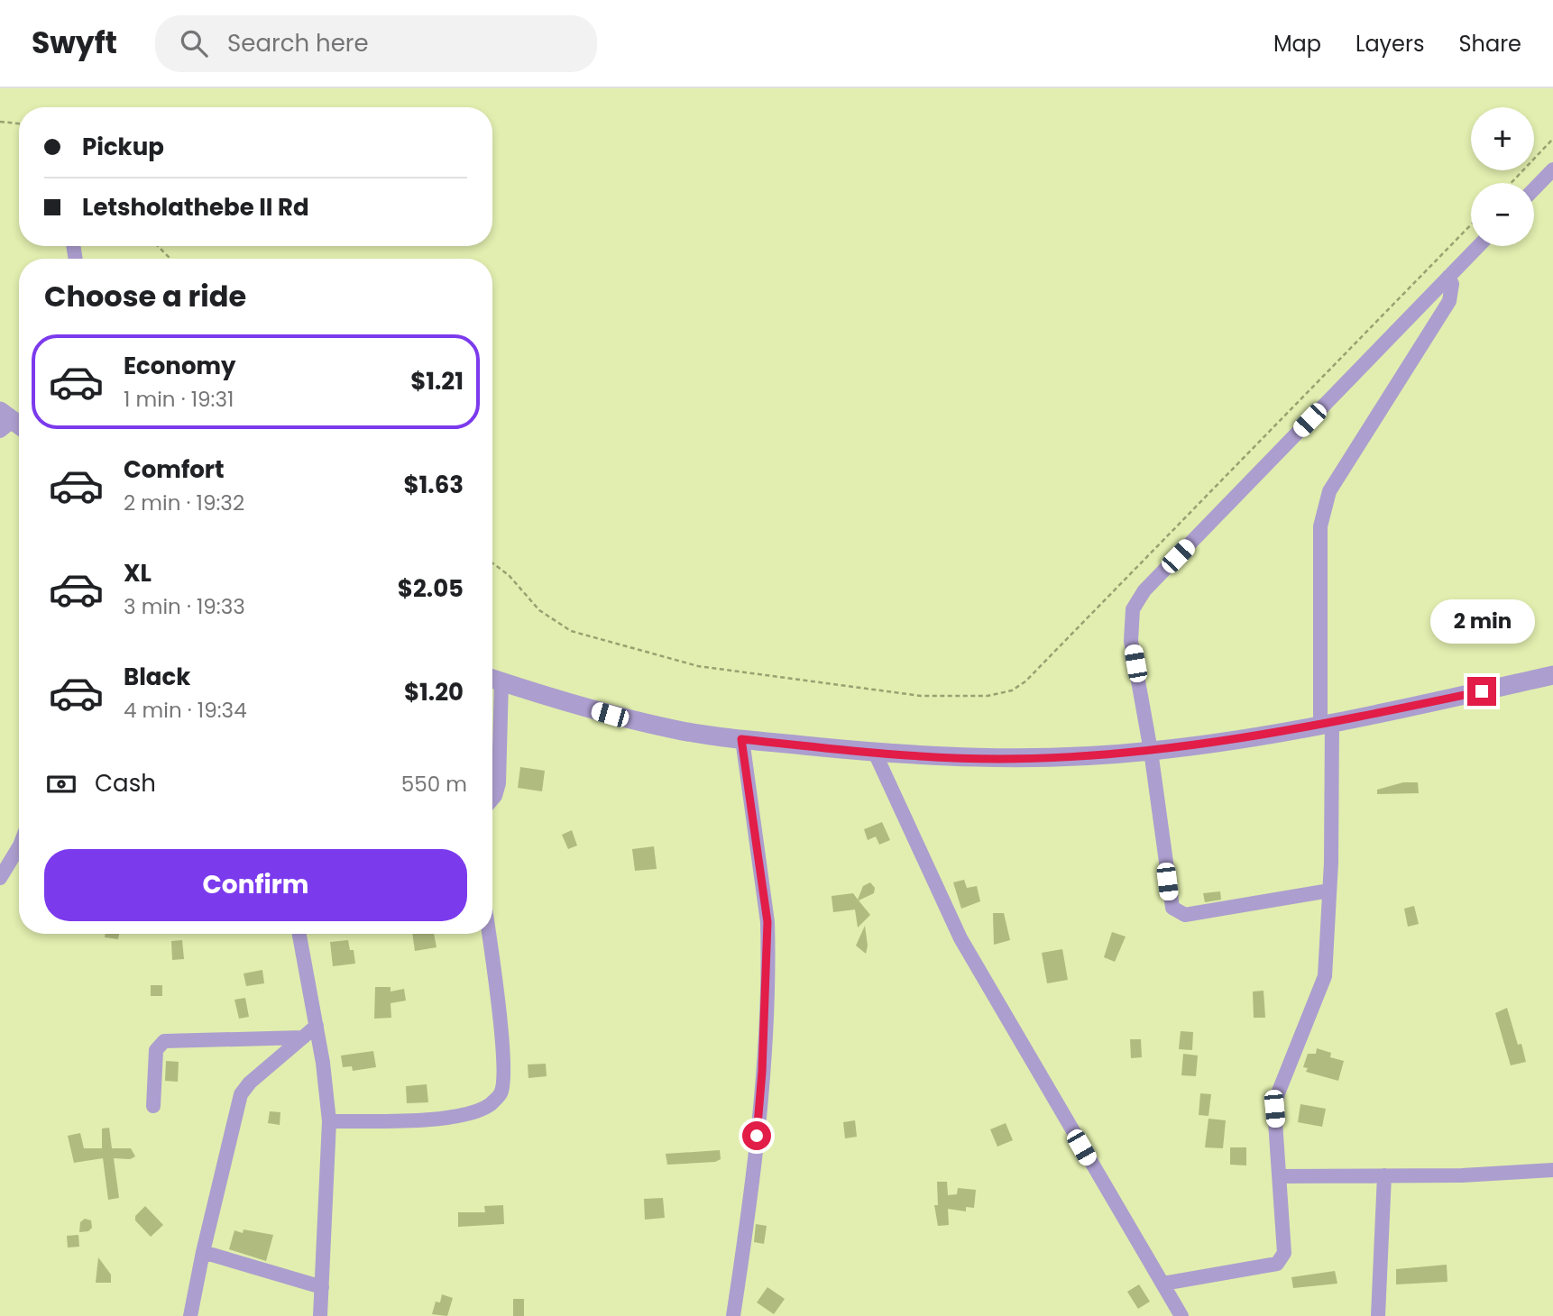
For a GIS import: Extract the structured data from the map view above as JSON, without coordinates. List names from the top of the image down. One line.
{"page":{"header":"Swyft","search":"Search here","nav":["Map","Layers","Share"],"map_buttons":["+","−"],"banner":["Pickup","Letsholathebe II Rd"],"heading":"Choose a ride","list":[{"name":"Economy","note":"1 min · 19:31","value":"$1.21"},{"name":"Comfort","note":"2 min · 19:32","value":"$1.63"},{"name":"XL","note":"3 min · 19:33","value":"$2.05"},{"name":"Black","note":"4 min · 19:34","value":"$1.20"}],"bubble":"2 min","pay":["Cash","550 m"],"buttons":"Confirm"}}
